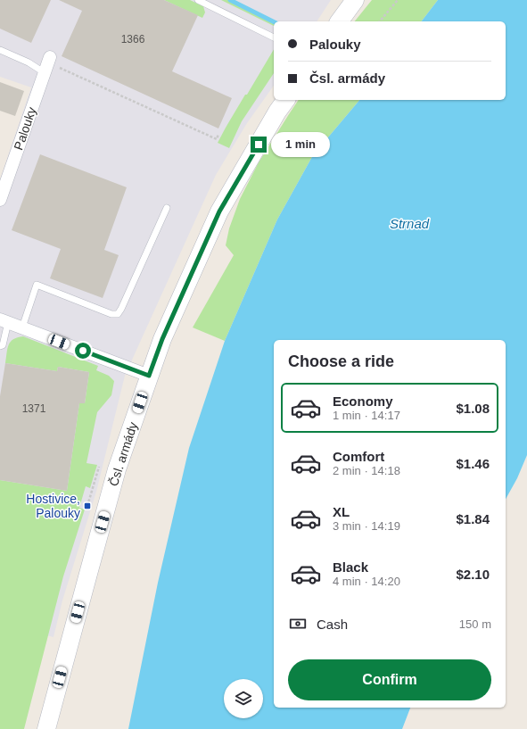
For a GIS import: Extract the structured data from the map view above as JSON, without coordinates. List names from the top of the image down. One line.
{"streets":{"main road":["Čsl. armády"],"street":["Palouky"]},"water":["Strnad"],"places":{"transit":["Hostivice, Palouky"]},"house_numbers":["1366","1371"],"page":{"banner":["Palouky","Čsl. armády"],"bubble":"1 min","heading":"Choose a ride","list":[{"name":"Economy","note":"1 min · 14:17","value":"$1.08"},{"name":"Comfort","note":"2 min · 14:18","value":"$1.46"},{"name":"XL","note":"3 min · 14:19","value":"$1.84"},{"name":"Black","note":"4 min · 14:20","value":"$2.10"}],"pay":["Cash","150 m"],"buttons":"Confirm"}}
